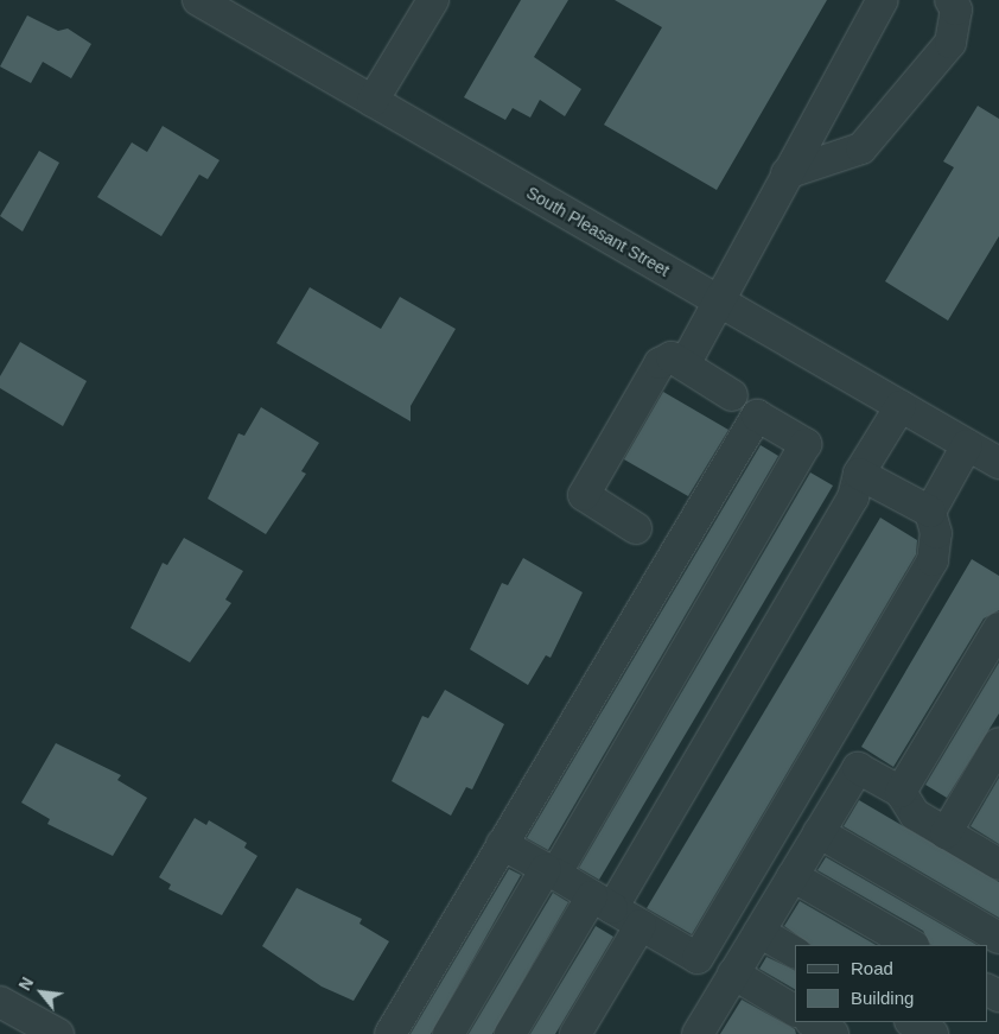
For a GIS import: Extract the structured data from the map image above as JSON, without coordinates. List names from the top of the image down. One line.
{"streets":{"street":["South Pleasant Street"]},"legend":["Road","Building"],"north":"top left"}
